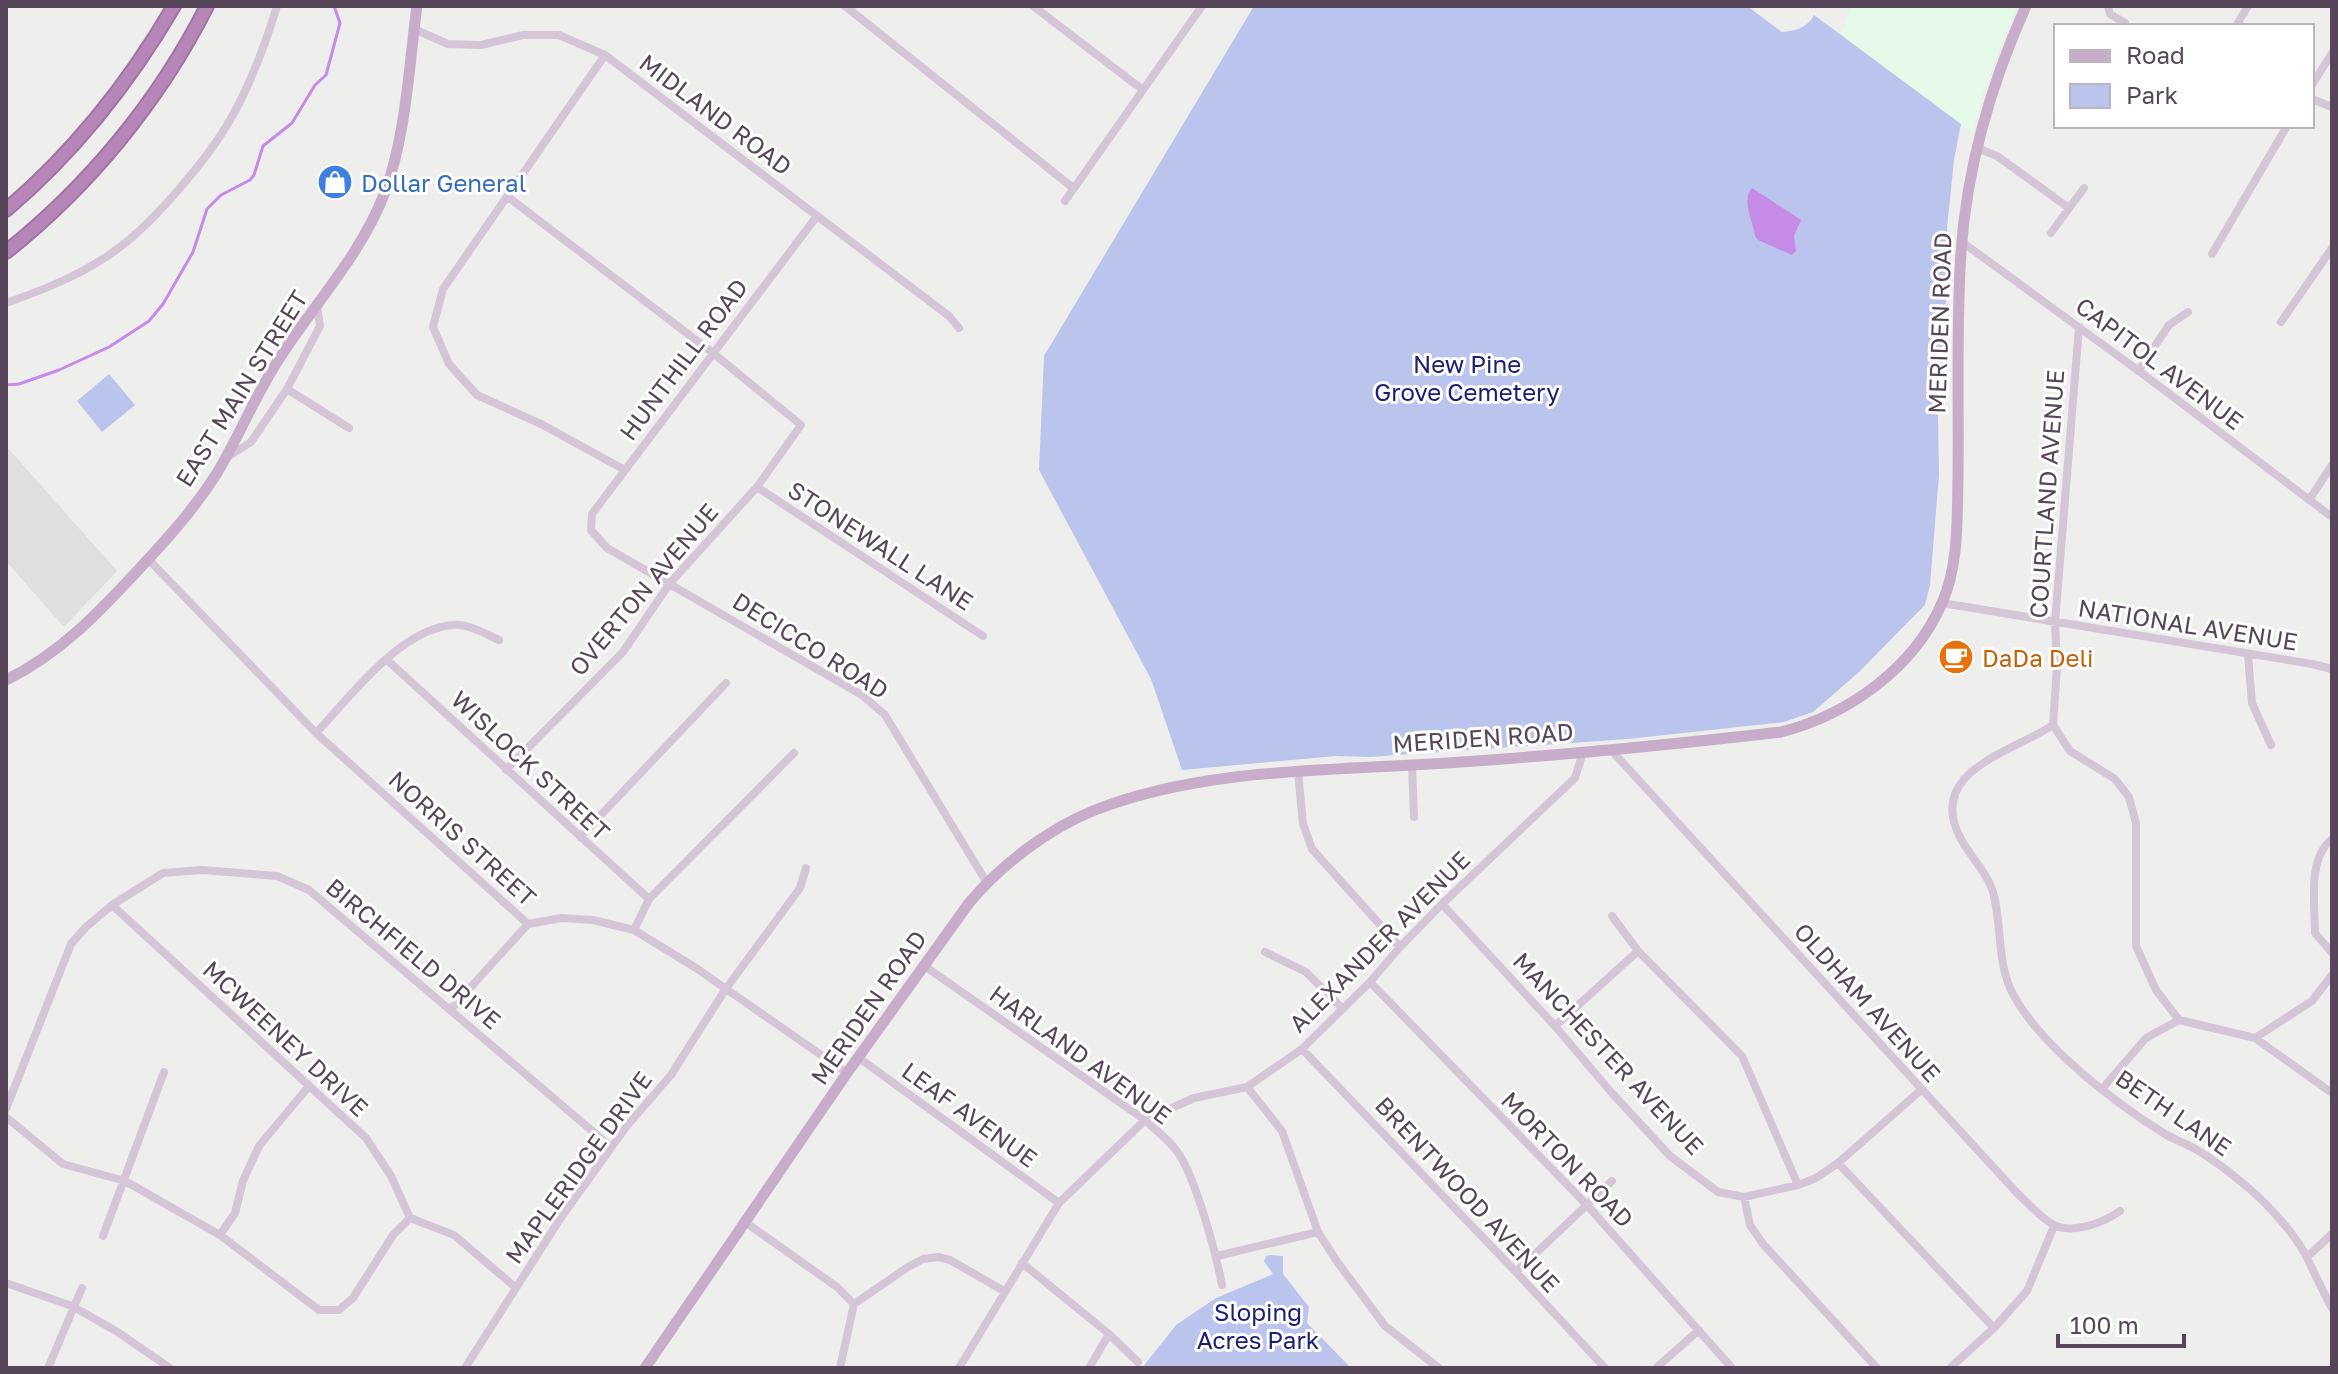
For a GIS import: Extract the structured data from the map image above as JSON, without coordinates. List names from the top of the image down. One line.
{"streets":{"main road":["MERIDEN ROAD","EAST MAIN STREET"],"street":["MIDLAND ROAD","HUNTHILL ROAD","CAPITOL AVENUE","COURTLAND AVENUE","STONEWALL LANE","OVERTON AVENUE","NATIONAL AVENUE","DECICCO ROAD","WISLOCK STREET","NORRIS STREET","ALEXANDER AVENUE","BIRCHFIELD DRIVE","OLDHAM AVENUE","MCWEENEY DRIVE","MANCHESTER AVENUE","HARLAND AVENUE","BETH LANE","LEAF AVENUE","MORTON ROAD","MAPLERIDGE DRIVE","BRENTWOOD AVENUE"]},"crossings":[["MIDLAND ROAD","HUNTHILL ROAD"],["MIDLAND ROAD","EAST MAIN STREET"],["MERIDEN ROAD","CAPITOL AVENUE"],["MERIDEN ROAD","NATIONAL AVENUE"],["MERIDEN ROAD","DECICCO ROAD"],["MERIDEN ROAD","NORRIS STREET"],["MERIDEN ROAD","ALEXANDER AVENUE"],["MERIDEN ROAD","OLDHAM AVENUE"],["MERIDEN ROAD","HARLAND AVENUE"],["MERIDEN ROAD","LEAF AVENUE"],["HUNTHILL ROAD","OVERTON AVENUE"],["HUNTHILL ROAD","DECICCO ROAD"],["CAPITOL AVENUE","COURTLAND AVENUE"],["EAST MAIN STREET","NORRIS STREET"],["COURTLAND AVENUE","NATIONAL AVENUE"],["COURTLAND AVENUE","BETH LANE"],["STONEWALL LANE","OVERTON AVENUE"],["OVERTON AVENUE","DECICCO ROAD"],["OVERTON AVENUE","WISLOCK STREET"],["NORRIS STREET","MAPLERIDGE DRIVE"],["ALEXANDER AVENUE","MANCHESTER AVENUE"],["ALEXANDER AVENUE","HARLAND AVENUE"],["ALEXANDER AVENUE","LEAF AVENUE"],["ALEXANDER AVENUE","MORTON ROAD"],["ALEXANDER AVENUE","BRENTWOOD AVENUE"],["BIRCHFIELD DRIVE","MCWEENEY DRIVE"],["BIRCHFIELD DRIVE","MAPLERIDGE DRIVE"]],"parks":["New Pine Grove Cemetery","Sloping Acres Park"],"places":{"shop":["Dollar General"],"cafe":["DaDa Deli"]},"legend":["Road","Park"],"scale_bar":"100 m"}
